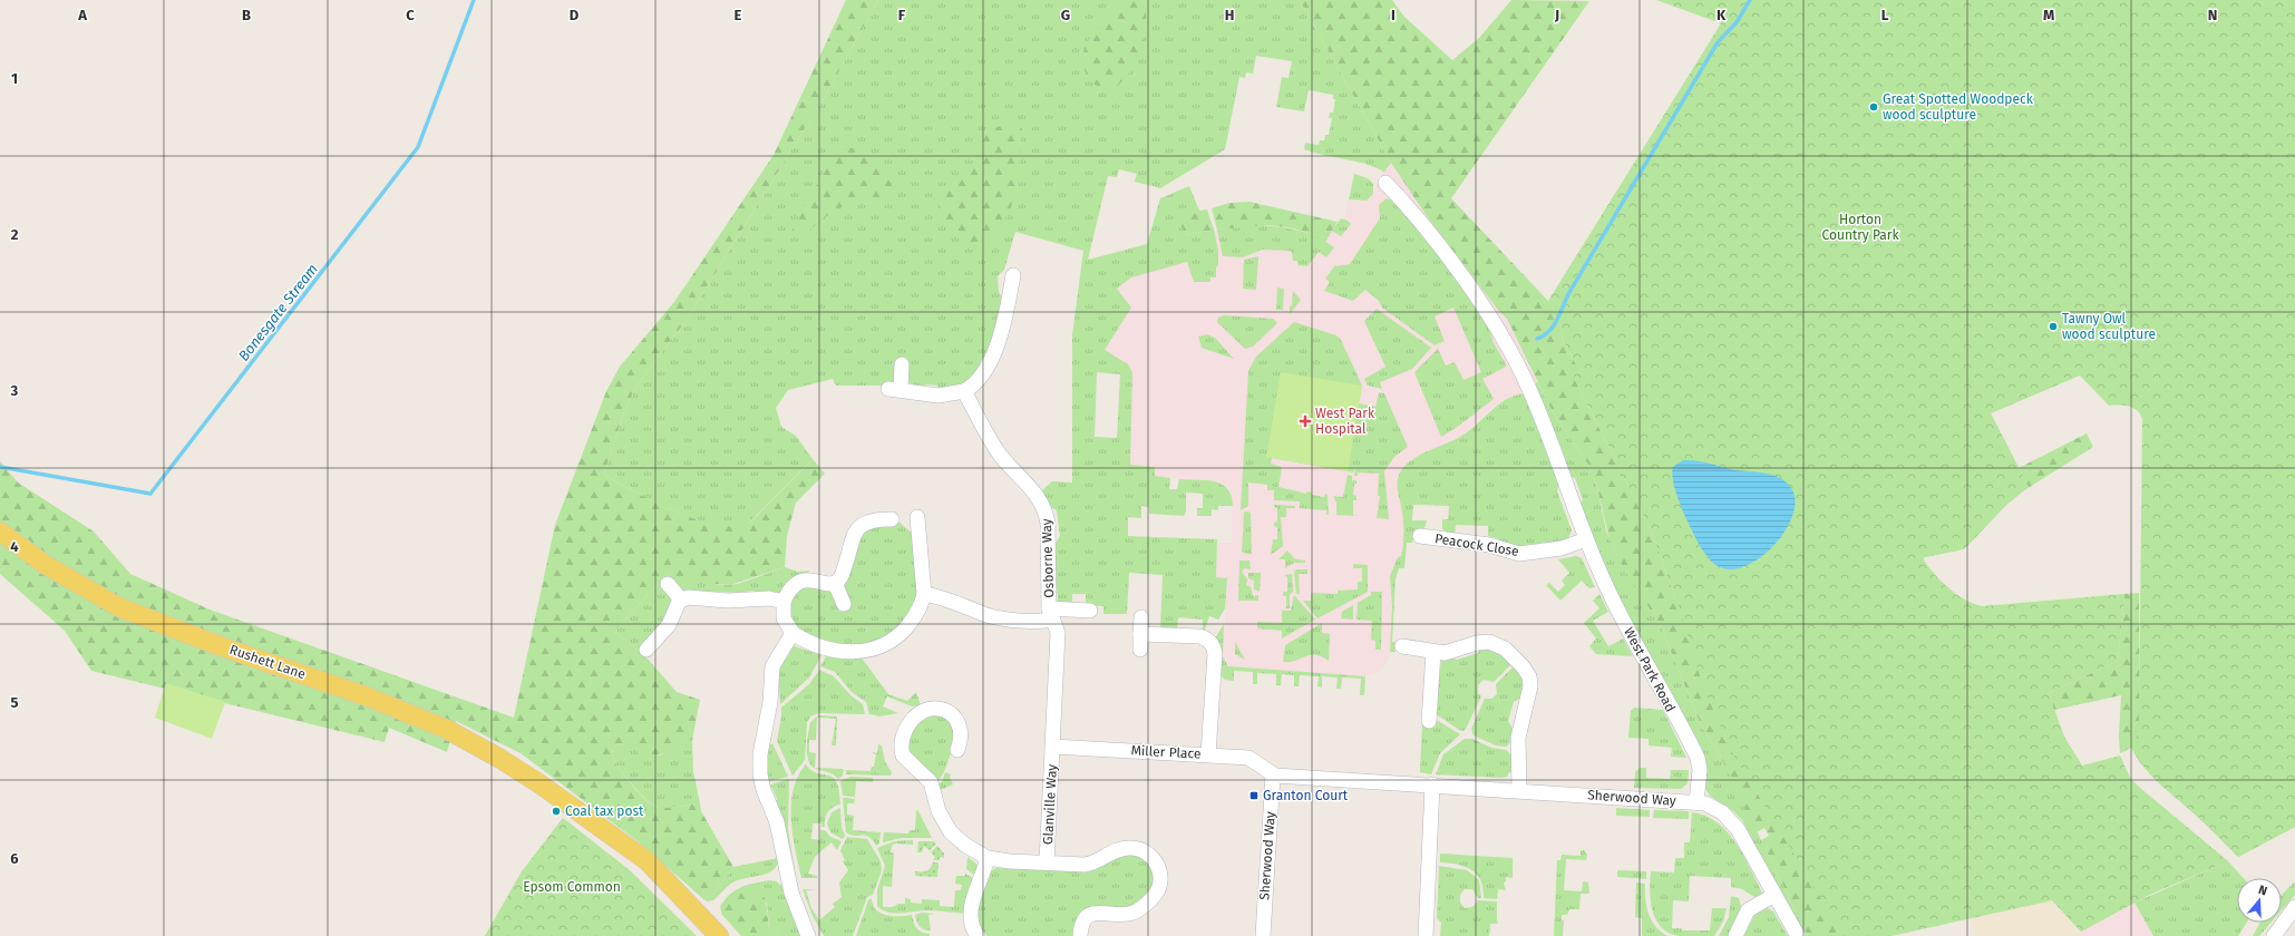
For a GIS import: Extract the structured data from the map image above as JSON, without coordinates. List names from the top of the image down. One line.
{"streets":{"main road":["Rushett Lane"],"street":["Peacock Close","Osborne Way","West Park Road","Miller Place","Sherwood Way","Glanville Way"]},"crossings":[["Peacock Close","West Park Road"],["Osborne Way","Miller Place"],["Osborne Way","Glanville Way"],["West Park Road","Sherwood Way"],["Miller Place","Sherwood Way"],["Miller Place","Glanville Way"]],"water":["Bonesgate Stream"],"parks":["Horton Country Park","Epsom Common"],"places":{"other":["Great Spotted Woodpeck wood sculpture","Tawny Owl wood sculpture","Coal tax post"],"health":["West Park Hospital"],"transit":["Granton Court"]},"north":"top","grid":{"columns":["A","B","C","D","E","F","G","H","I","J","K","L","M","N"],"rows":["1","2","3","4","5","6"]}}
